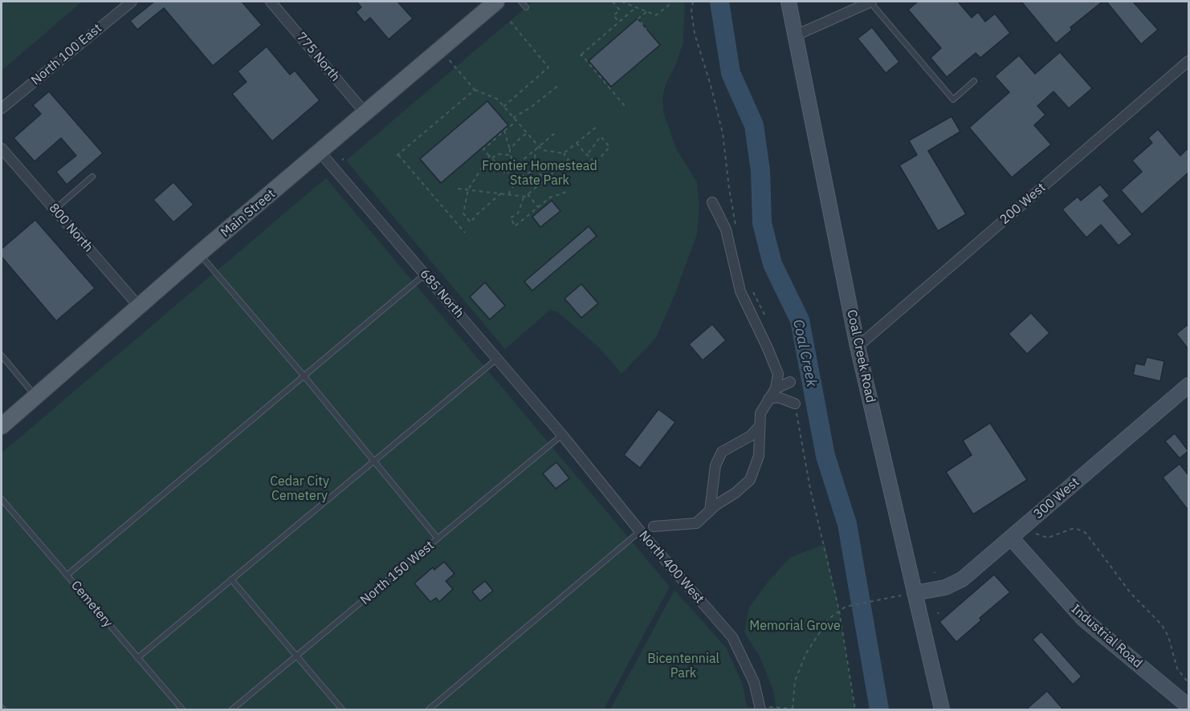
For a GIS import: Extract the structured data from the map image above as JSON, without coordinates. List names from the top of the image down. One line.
{"streets":{"main road":["Main Street","Coal Creek Road","300 West","Industrial Road"],"street":["North 100 East","775 North","200 West","800 North","685 North","North 400 West"],"lane":["North 150 West","Cemetery"]},"crossings":[["775 North","Main Street"],["200 West","Coal Creek Road"],["Main Street","800 North"],["Main Street","685 North"],["685 North","North 400 West"],["685 North","North 150 West"],["Coal Creek Road","300 West"],["300 West","Industrial Road"],["North 400 West","North 150 West"]],"water":["Coal Creek"],"parks":["Frontier Homestead State Park","Cedar City Cemetery","Memorial Grove","Bicentennial Park"]}
